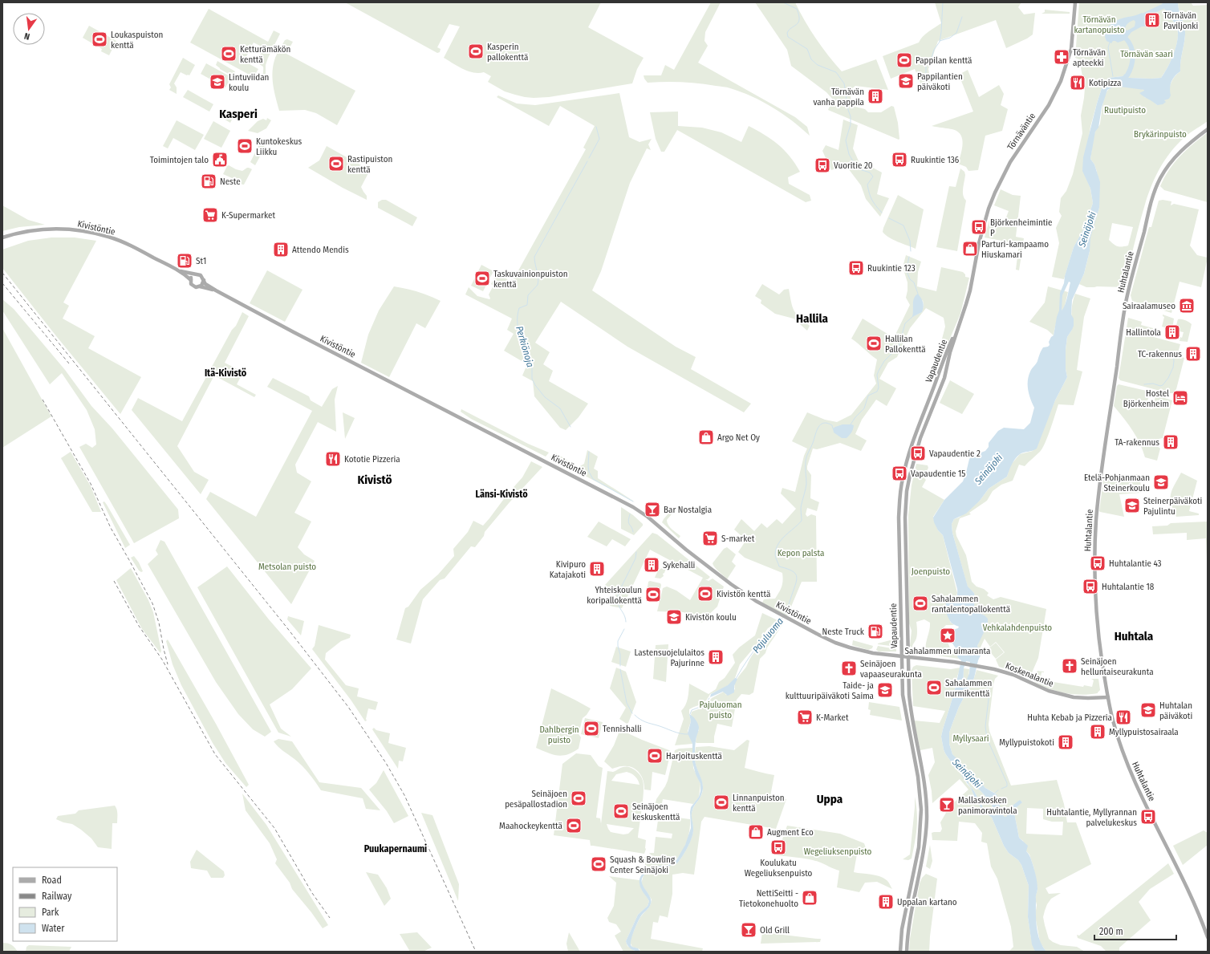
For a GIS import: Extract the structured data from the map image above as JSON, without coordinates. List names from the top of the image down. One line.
{"streets":{"main road":["Törnäväntie","Kivistöntie","Huhtalantie","Vapaudentie","Koskenalantie"]},"crossings":[["Törnäväntie","Vapaudentie"],["Kivistöntie","Vapaudentie"],["Kivistöntie","Koskenalantie"],["Huhtalantie","Koskenalantie"],["Vapaudentie","Koskenalantie"]],"districts":["Kasperi","Hallila","Itä-Kivistö","Kivistö","Länsi-Kivistö","Huhtala","Uppa","Puukapernaumi"],"water":["Seinäjoki","Perkiönoja","Pajuluoma"],"parks":["Törnävän kartanopuisto","Törnävän saari","Ruutipuisto","Brykärinpuisto","Kepon palsta","Metsolan puisto","Joenpuisto","Vehkalahdenpuisto","Pajuluoman puisto","Dahlbergin puisto","Myllysaari","Wegeliuksenpuisto"],"places":{"building":["Törnävän Paviljonki","Törnävän vanha pappila","Attendo Mendis","Hallintola","TC-rakennus","TA-rakennus","Sykehalli","Kivipuro Katajakoti","Lastensuojelulaitos Pajurinne","Myllypuistosairaala","Myllypuistokoti","Uppalan kartano"],"sports":["Loukaspuiston kenttä","Kasperin pallokenttä","Ketturämäkön kenttä","Pappilan kenttä","Kuntokeskus Liikku","Rastipuiston kenttä","Taskuvainionpuiston kenttä","Hallilan Pallokenttä","Kivistön kenttä","Yhteiskoulun koripallokenttä","Sahalammen rantalentopallokenttä","Sahalammen nurmikenttä","Tennishalli","Harjoituskenttä","Seinäjoen pesäpallostadion","Linnanpuiston kenttä","Seinäjoen keskuskenttä","Maahockeykenttä","Squash & Bowling Center Seinäjoki"],"pharmacy":["Törnävän apteekki"],"school or university":["Pappilantien päiväkoti","Lintuviidan koulu","Etelä-Pohjanmaan Steinerkoulu","Steinerpäiväkoti Pajulintu","Kivistön koulu","Taide- ja kulttuuripäiväkoti Saima","Huhtalan päiväkoti"],"restaurant":["Kotipizza","Kototie Pizzeria","Huhta Kebab ja Pizzeria"],"public building":["Toimintojen talo"],"bus stop":["Ruukintie 136","Vuoritie 20","Björkenheimintie P","Ruukintie 123","Vapaudentie 2","Vapaudentie 15","Huhtalantie 43","Huhtalantie 18","Huhtalantie, Myllyrannan palvelukeskus","Koulukatu Wegeliuksenpuisto"],"fuel station":["Neste","St1","Neste Truck"],"supermarket":["K-Supermarket","S-market","K-Market"],"shop":["Parturi-kampaamo Hiuskamari","Argo Net Oy","Augment Eco","NettiSeitti - Tietokonehuolto"],"museum":["Sairaalamuseo"],"hotel":["Hostel Björkenheim"],"bar":["Bar Nostalgia","Mallaskosken panimoravintola","Old Grill"],"place":["Sahalammen uimaranta"],"church":["Seinäjoen helluntaiseurakunta","Seinäjoen vapaaseurakunta"]},"legend":["Road","Railway","Park","Water"],"scale_bar":"200 m","north":"bottom"}
